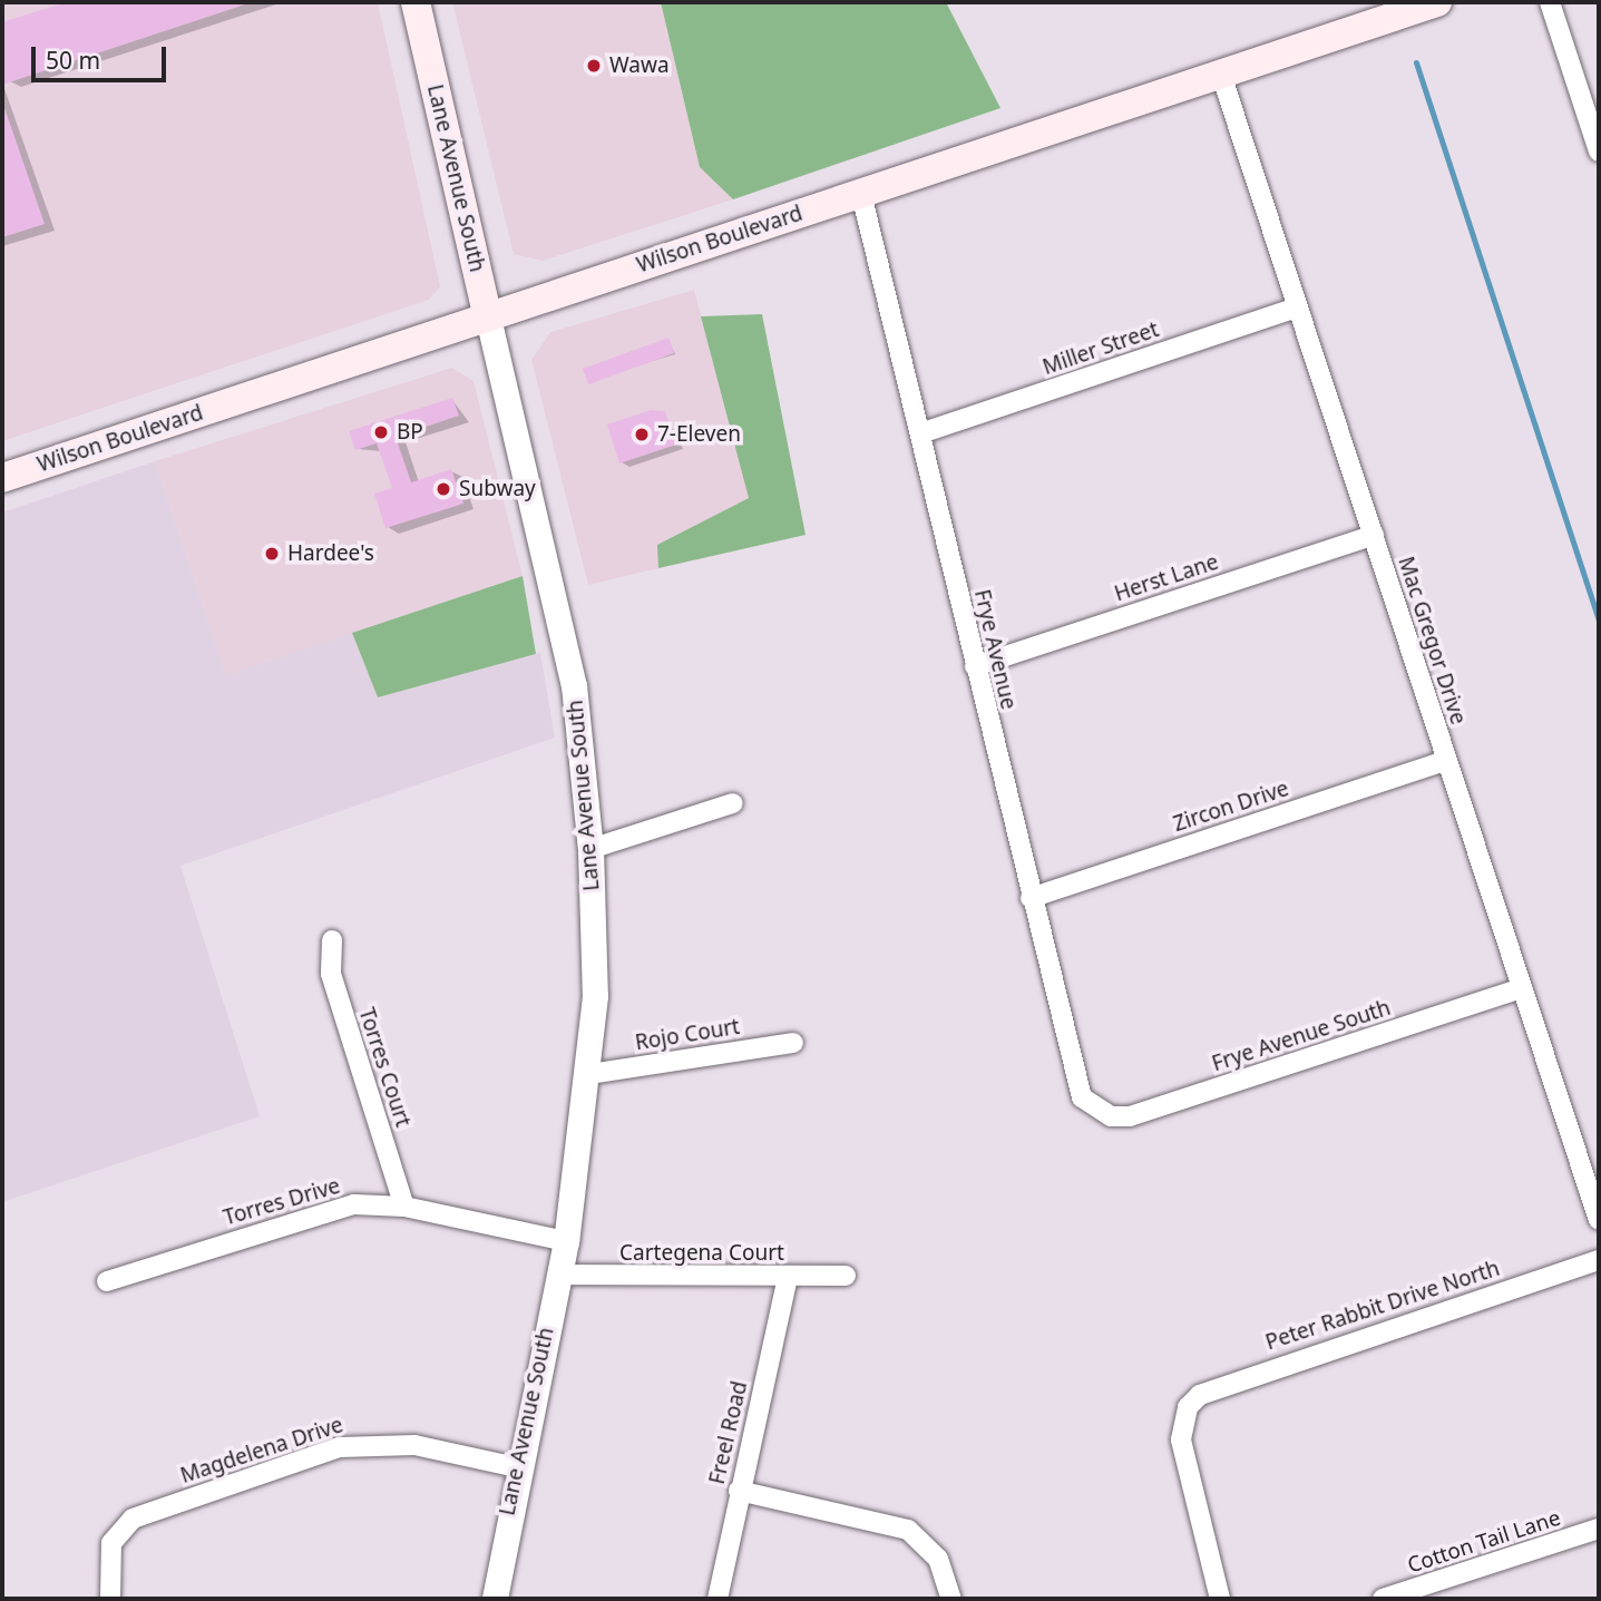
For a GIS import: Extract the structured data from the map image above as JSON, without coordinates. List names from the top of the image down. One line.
{"streets":{"main road":["Lane Avenue South","Wilson Boulevard"],"street":["Miller Street","Herst Lane","Mac Gregor Drive","Frye Avenue","Zircon Drive","Rojo Court","Frye Avenue South","Torres Court","Torres Drive","Cartegena Court","Peter Rabbit Drive North","Freel Road","Magdelena Drive","Cotton Tail Lane"]},"crossings":[["Lane Avenue South","Wilson Boulevard"],["Lane Avenue South","Rojo Court"],["Lane Avenue South","Torres Drive"],["Lane Avenue South","Cartegena Court"],["Lane Avenue South","Magdelena Drive"],["Wilson Boulevard","Mac Gregor Drive"],["Wilson Boulevard","Frye Avenue"],["Miller Street","Mac Gregor Drive"],["Miller Street","Frye Avenue"],["Herst Lane","Mac Gregor Drive"],["Herst Lane","Frye Avenue"],["Mac Gregor Drive","Zircon Drive"],["Mac Gregor Drive","Frye Avenue South"],["Frye Avenue","Zircon Drive"],["Frye Avenue","Frye Avenue South"],["Torres Court","Torres Drive"],["Cartegena Court","Freel Road"]],"places":["Wawa","BP","7-Eleven","Subway","Hardee's"],"scale_bar":"50 m"}
